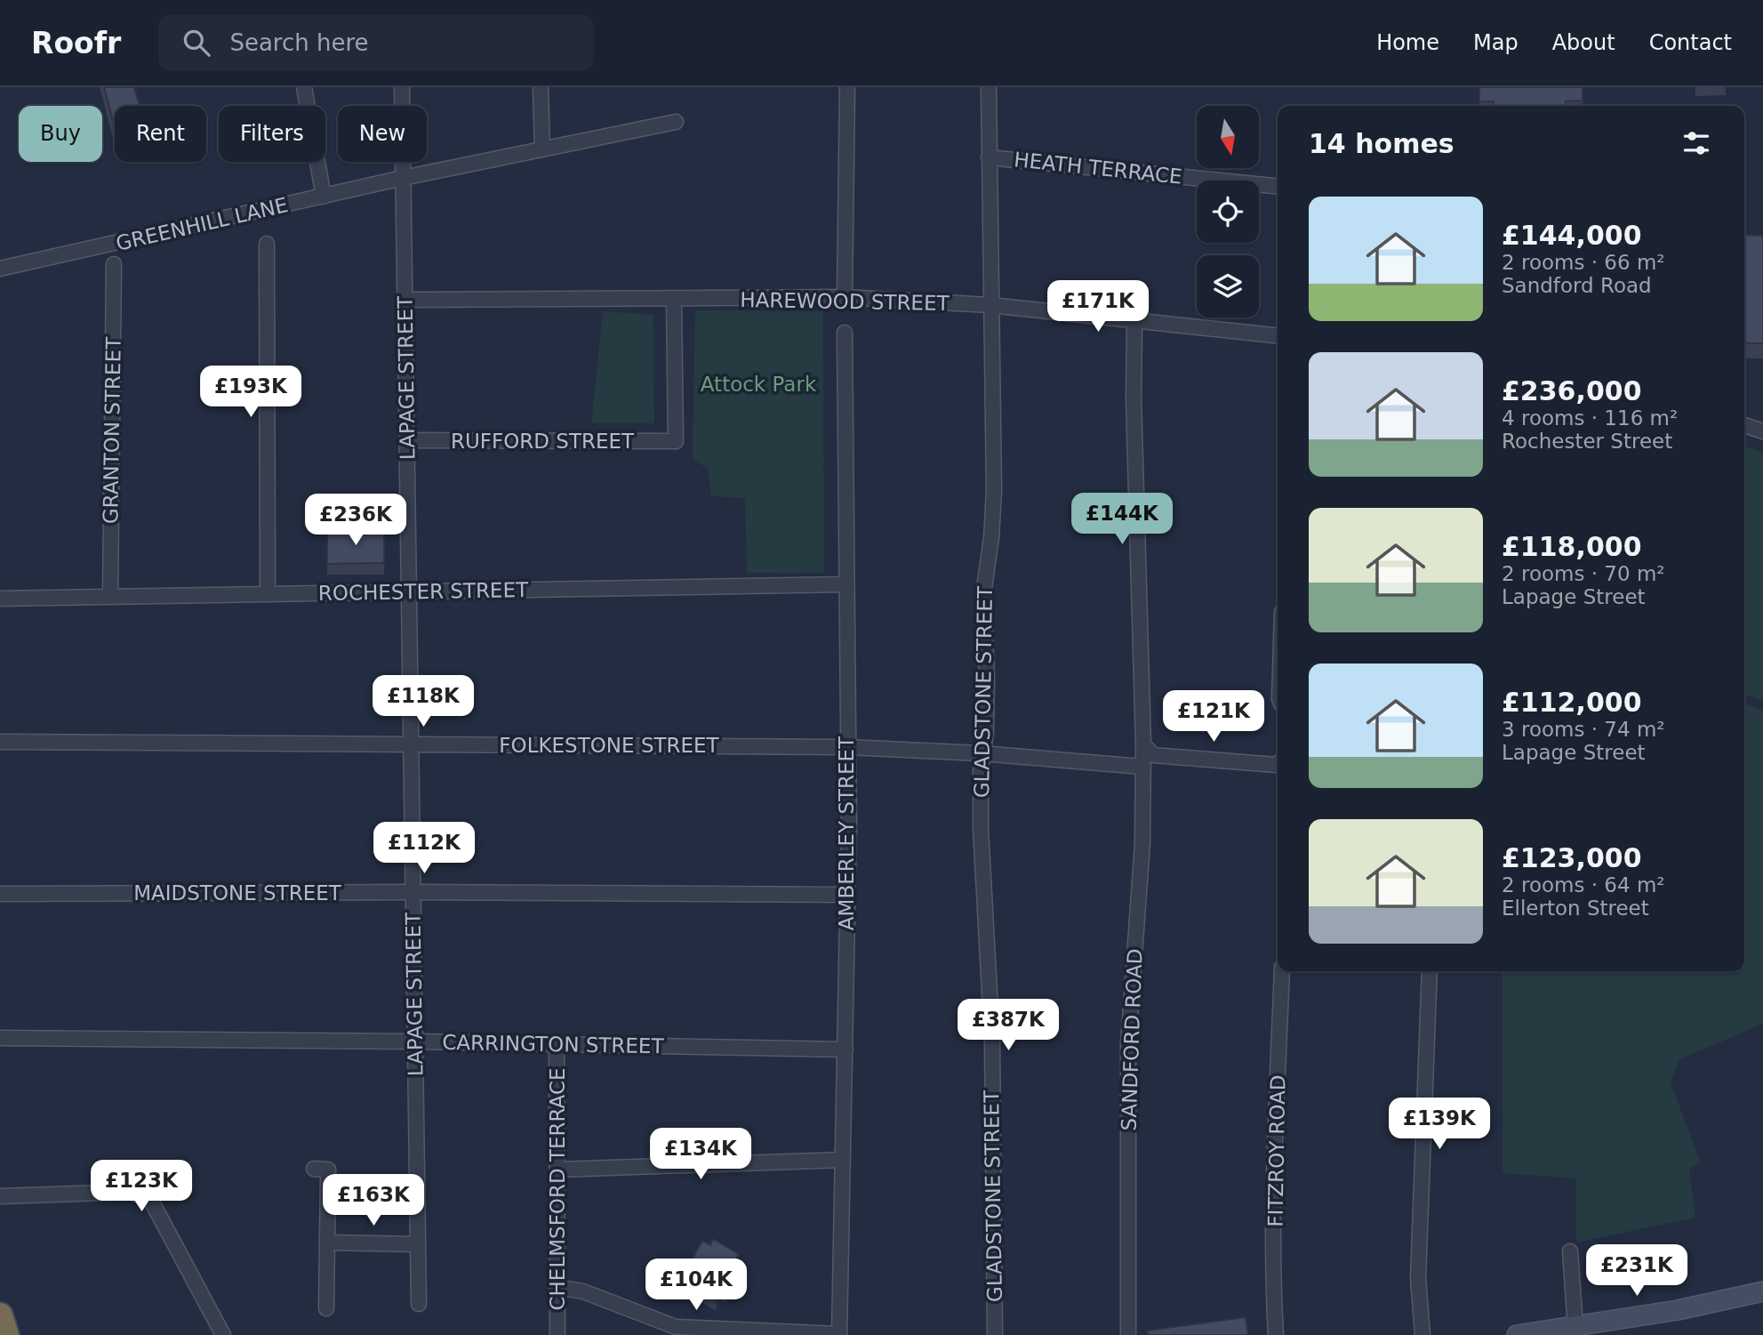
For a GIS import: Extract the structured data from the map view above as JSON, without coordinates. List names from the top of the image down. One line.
{"streets":{"street":["HEATH TERRACE","GREENHILL LANE","HAREWOOD STREET","LAPAGE STREET","GRANTON STREET","RUFFORD STREET","ROCHESTER STREET","GLADSTONE STREET","FOLKESTONE STREET","AMBERLEY STREET","MAIDSTONE STREET","SANDFORD ROAD","CARRINGTON STREET","FITZROY ROAD","CHELMSFORD TERRACE"]},"crossings":[["HEATH TERRACE","GLADSTONE STREET"],["GREENHILL LANE","LAPAGE STREET"],["HAREWOOD STREET","LAPAGE STREET"],["HAREWOOD STREET","RUFFORD STREET"],["HAREWOOD STREET","GLADSTONE STREET"],["HAREWOOD STREET","SANDFORD ROAD"],["LAPAGE STREET","RUFFORD STREET"],["LAPAGE STREET","ROCHESTER STREET"],["LAPAGE STREET","FOLKESTONE STREET"],["LAPAGE STREET","MAIDSTONE STREET"],["LAPAGE STREET","CARRINGTON STREET"],["GRANTON STREET","ROCHESTER STREET"],["ROCHESTER STREET","AMBERLEY STREET"],["GLADSTONE STREET","FOLKESTONE STREET"],["FOLKESTONE STREET","AMBERLEY STREET"],["FOLKESTONE STREET","SANDFORD ROAD"],["AMBERLEY STREET","MAIDSTONE STREET"],["AMBERLEY STREET","CARRINGTON STREET"],["CARRINGTON STREET","CHELMSFORD TERRACE"]],"parks":["Attock Park"],"north":"bottom","page":{"header":"Roofr","search":"Search here","nav":["Home","Map","About","Contact"],"chip":["Buy","Rent","Filters","New"],"heading":"14 homes","list":[{"name":"£144,000","note":"2 rooms · 66 m² · Sandford Road"},{"name":"£236,000","note":"4 rooms · 116 m² · Rochester Street"},{"name":"£118,000","note":"2 rooms · 70 m² · Lapage Street"},{"name":"£112,000","note":"3 rooms · 74 m² · Lapage Street"},{"name":"£123,000","note":"2 rooms · 64 m² · Ellerton Street"}],"price":["£171K","£193K","£144K","£236K","£118K","£121K","£112K","£387K","£139K","£134K","£123K","£163K","£231K","£104K"]}}
